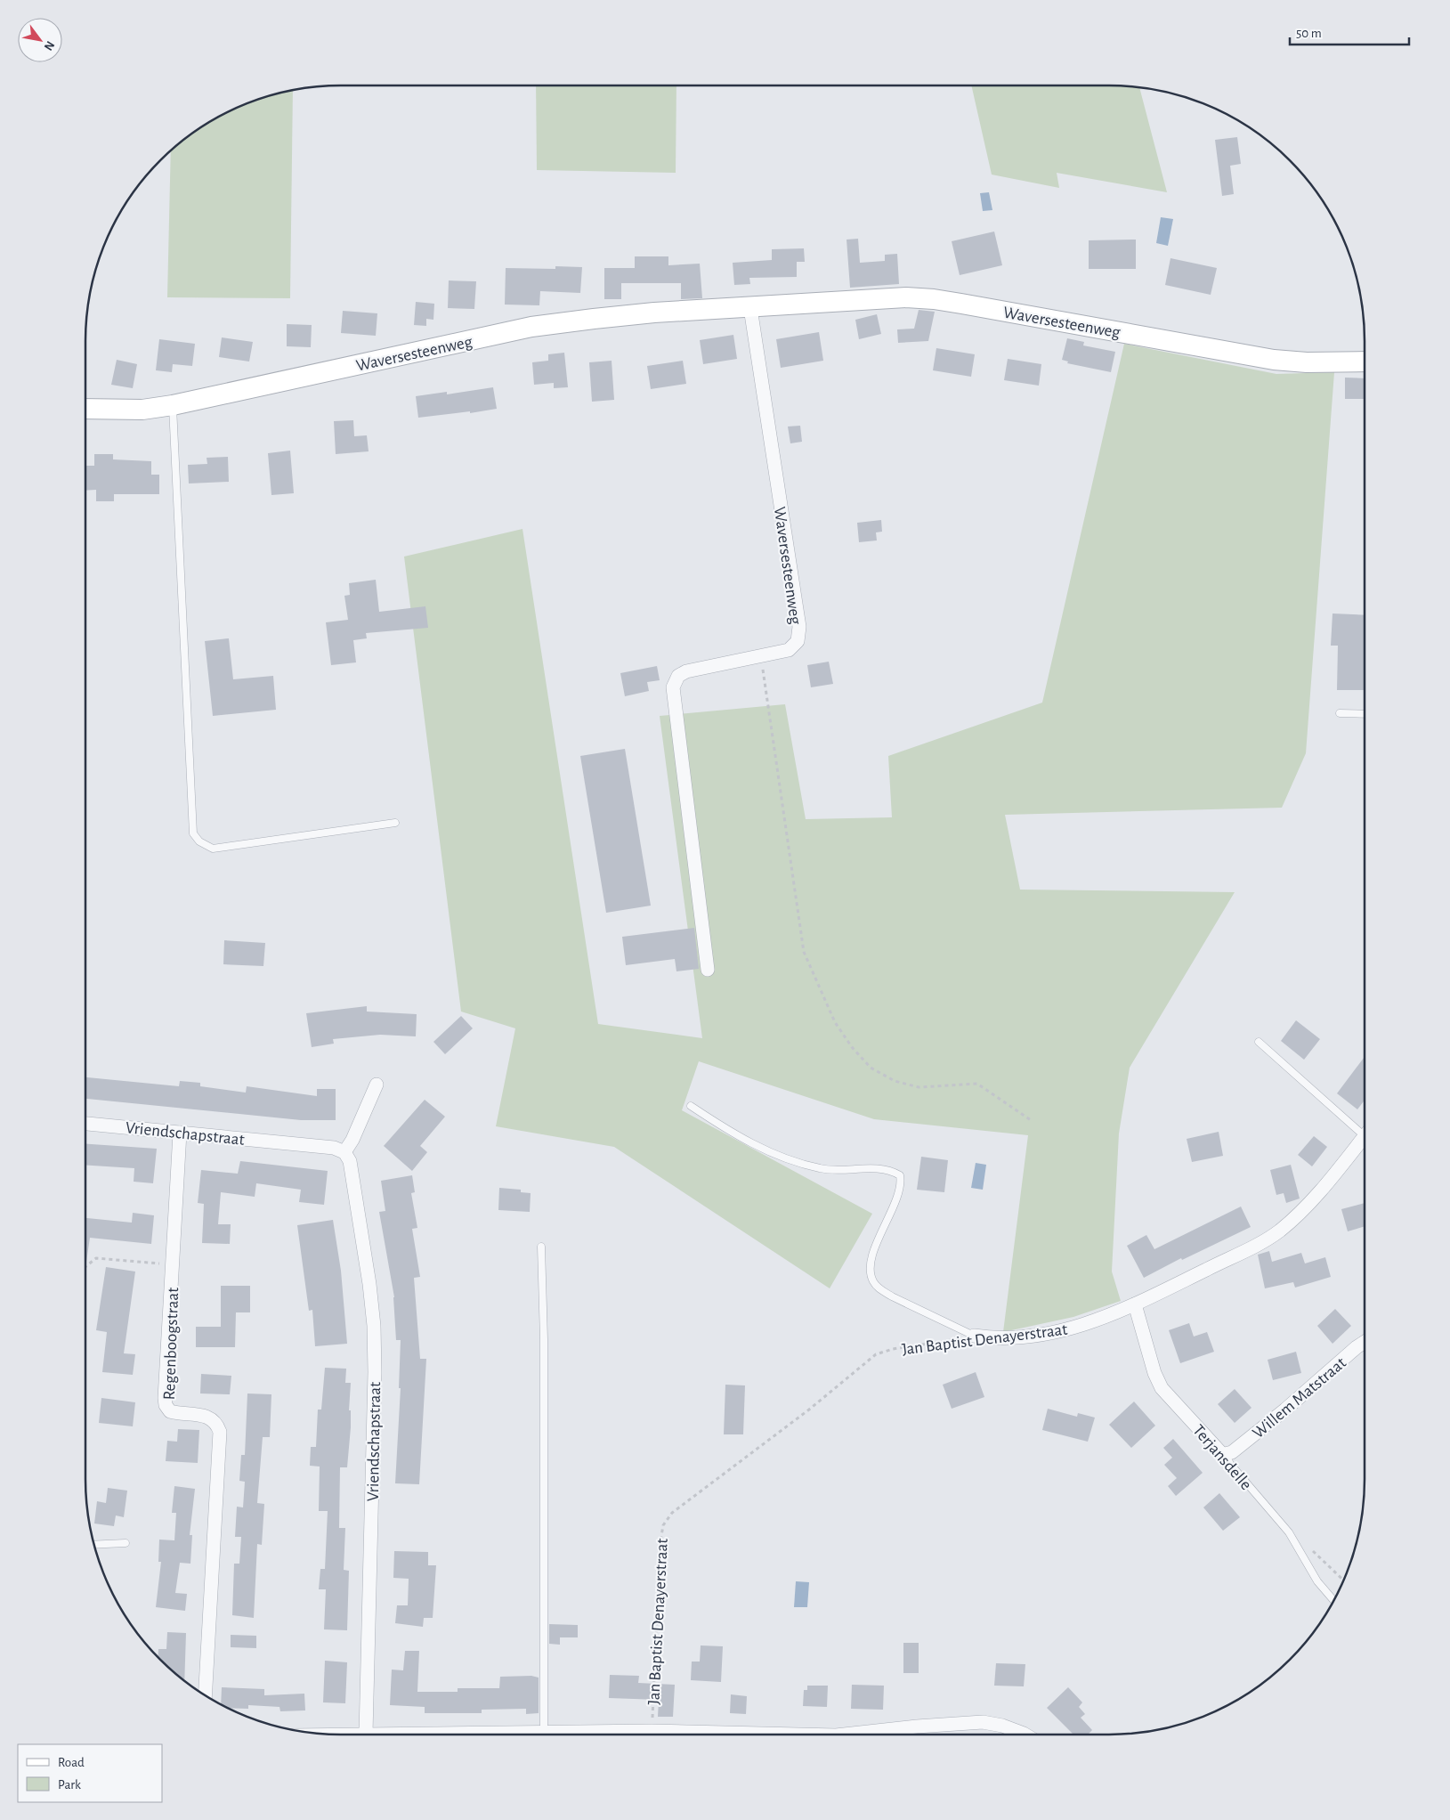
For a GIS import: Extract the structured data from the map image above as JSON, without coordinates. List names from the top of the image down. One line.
{"streets":{"street":["Waversesteenweg","Vriendschapstraat","Jan Baptist Denayerstraat","Regenboogstraat","Willem Matstraat","Terjansdelle"]},"crossings":[["Vriendschapstraat","Regenboogstraat"],["Jan Baptist Denayerstraat","Terjansdelle"],["Willem Matstraat","Terjansdelle"]],"legend":["Road","Park"],"scale_bar":"50 m","north":"bottom right"}
